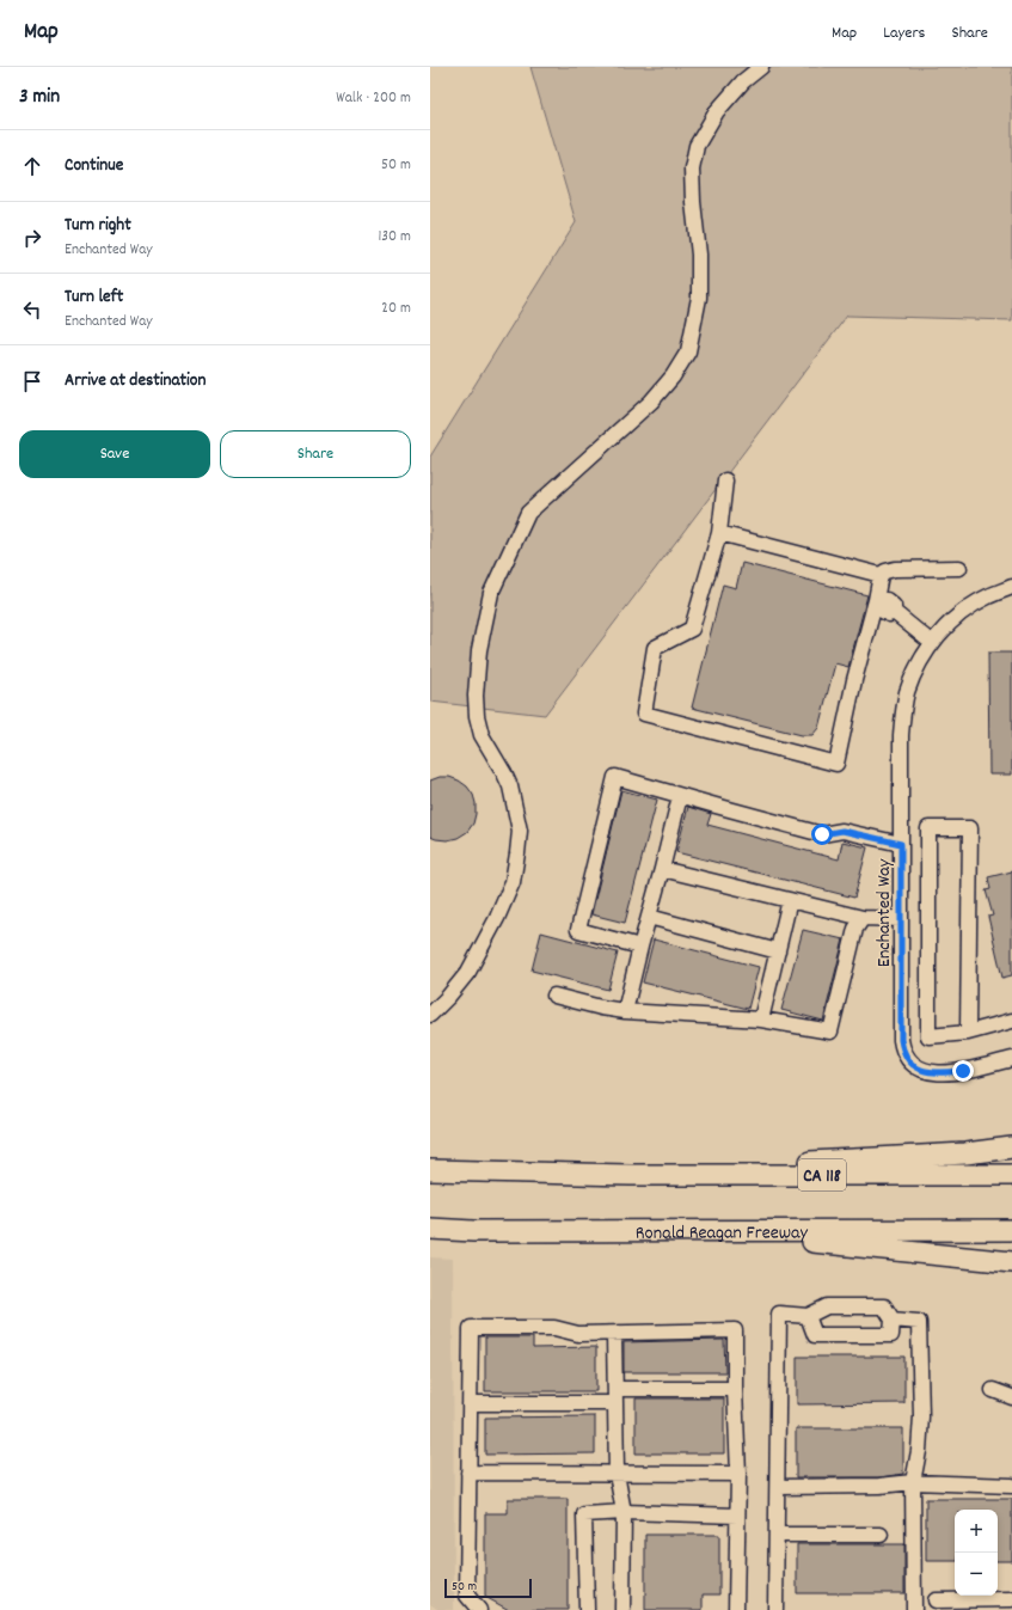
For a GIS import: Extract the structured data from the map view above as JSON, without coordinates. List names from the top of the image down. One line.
{"streets":{"highway":["CA 118","Ronald Reagan Freeway"],"street":["Enchanted Way"]},"scale_bar":"50 m","page":{"header":"Map","nav":["Map","Layers","Share"],"heading":["3 min","Walk · 200 m"],"list":[["Continue","50 m"],["Turn right","Enchanted Way","130 m"],["Turn left","Enchanted Way","20 m"],"Arrive at destination"],"buttons":["Save","Share"],"map_buttons":["+","−"],"scale":"50 m"}}
